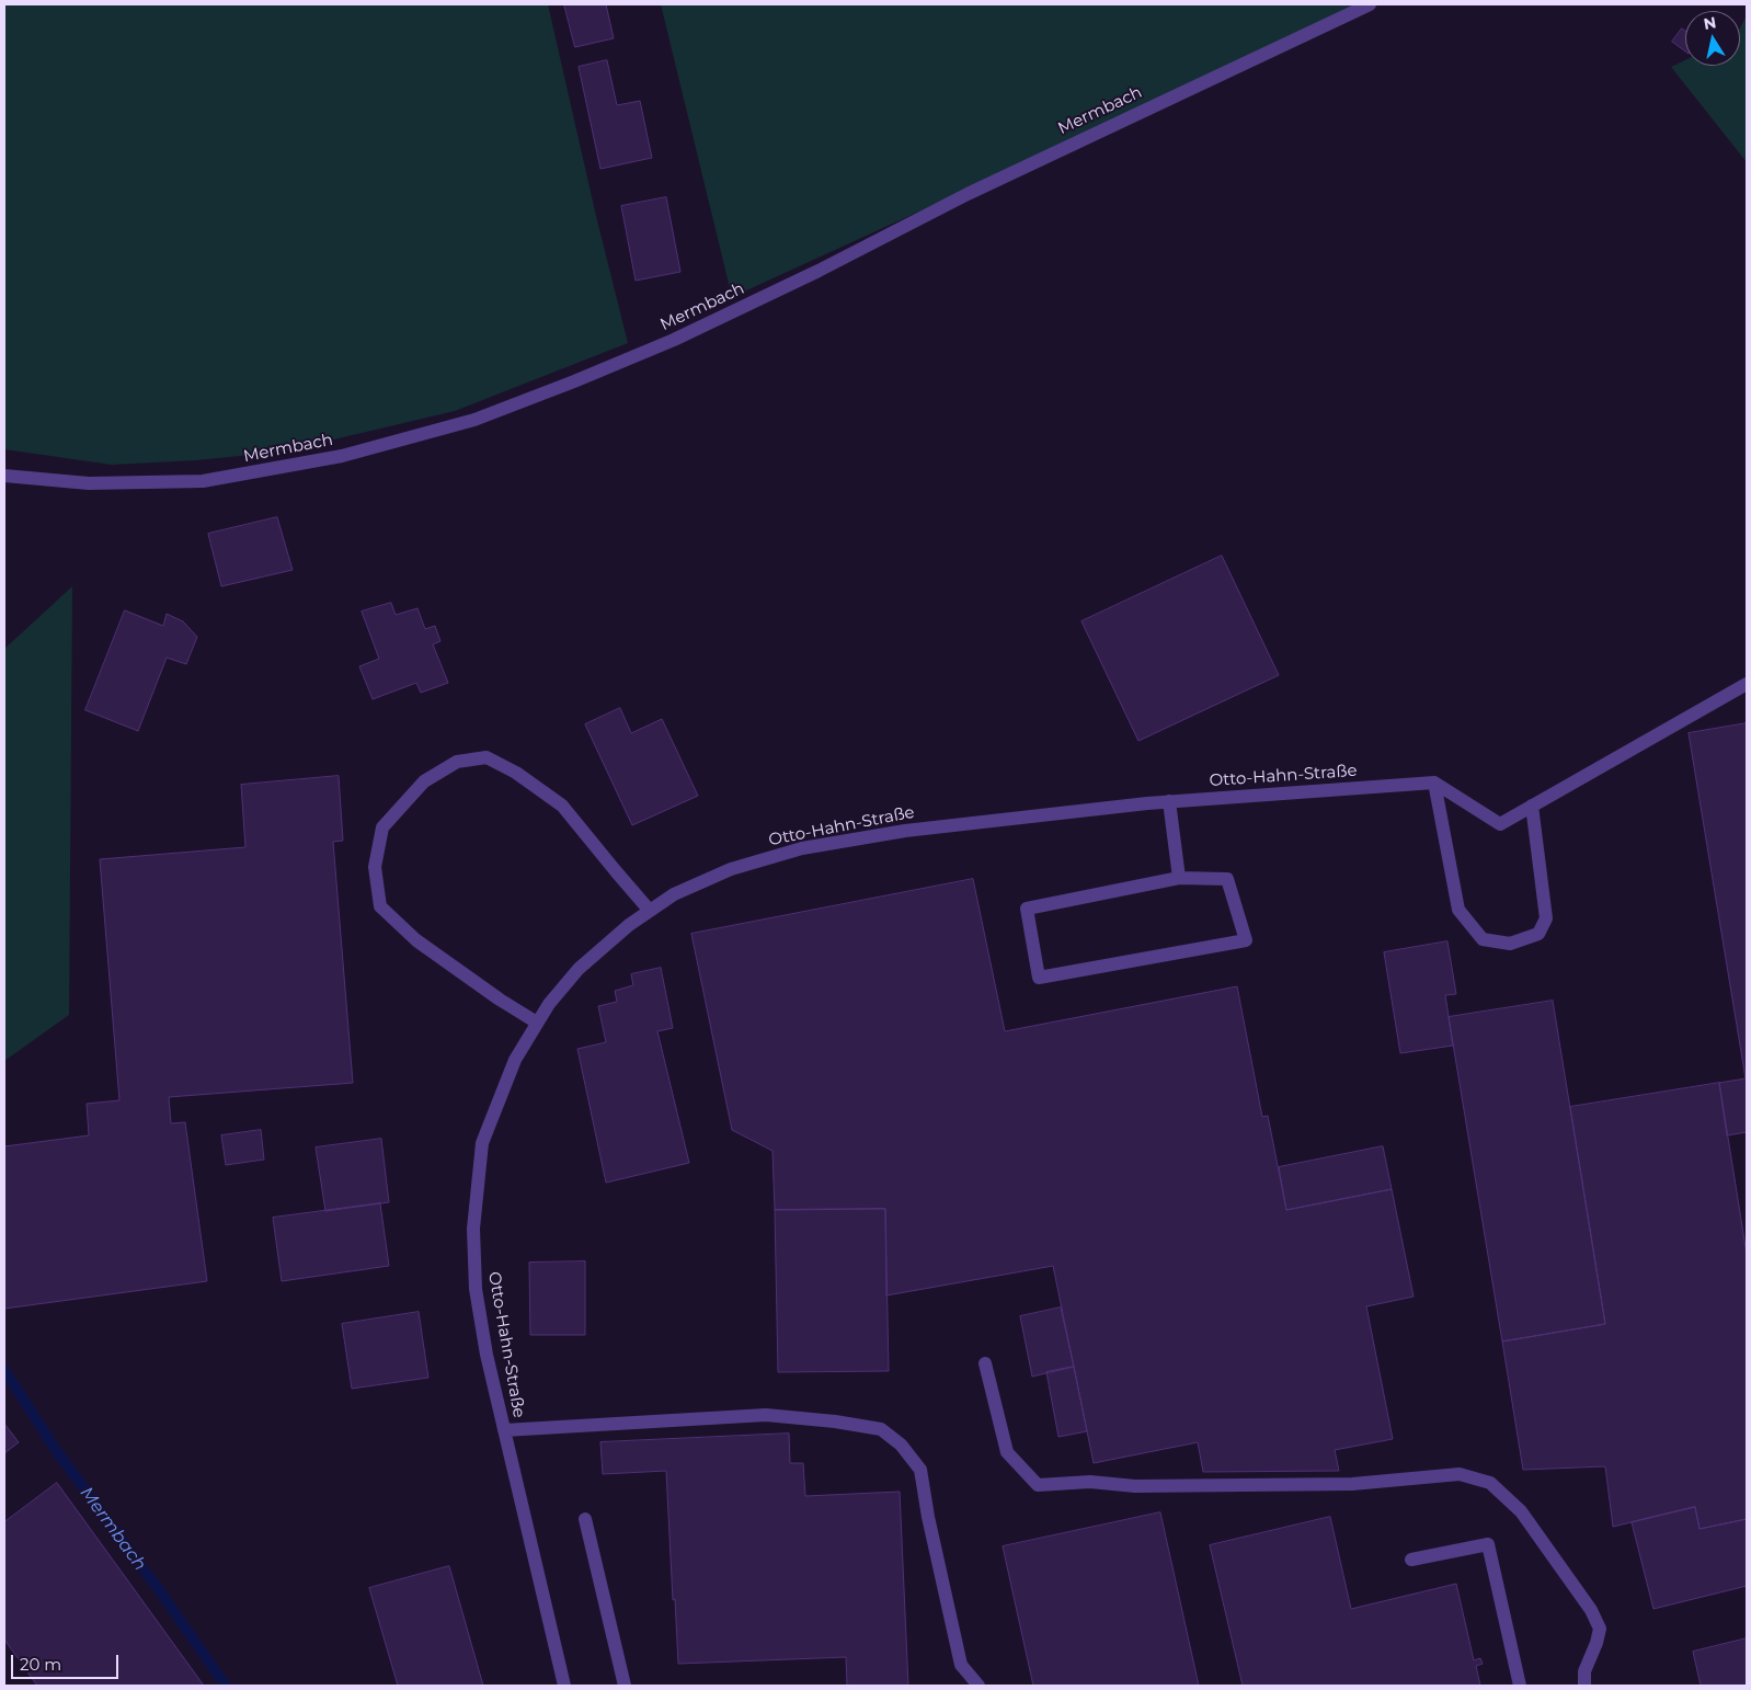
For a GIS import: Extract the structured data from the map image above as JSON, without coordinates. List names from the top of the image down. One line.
{"streets":{"street":["Mermbach","Otto-Hahn-Straße"]},"water":["Mermbach"],"scale_bar":"20 m","north":"top"}
